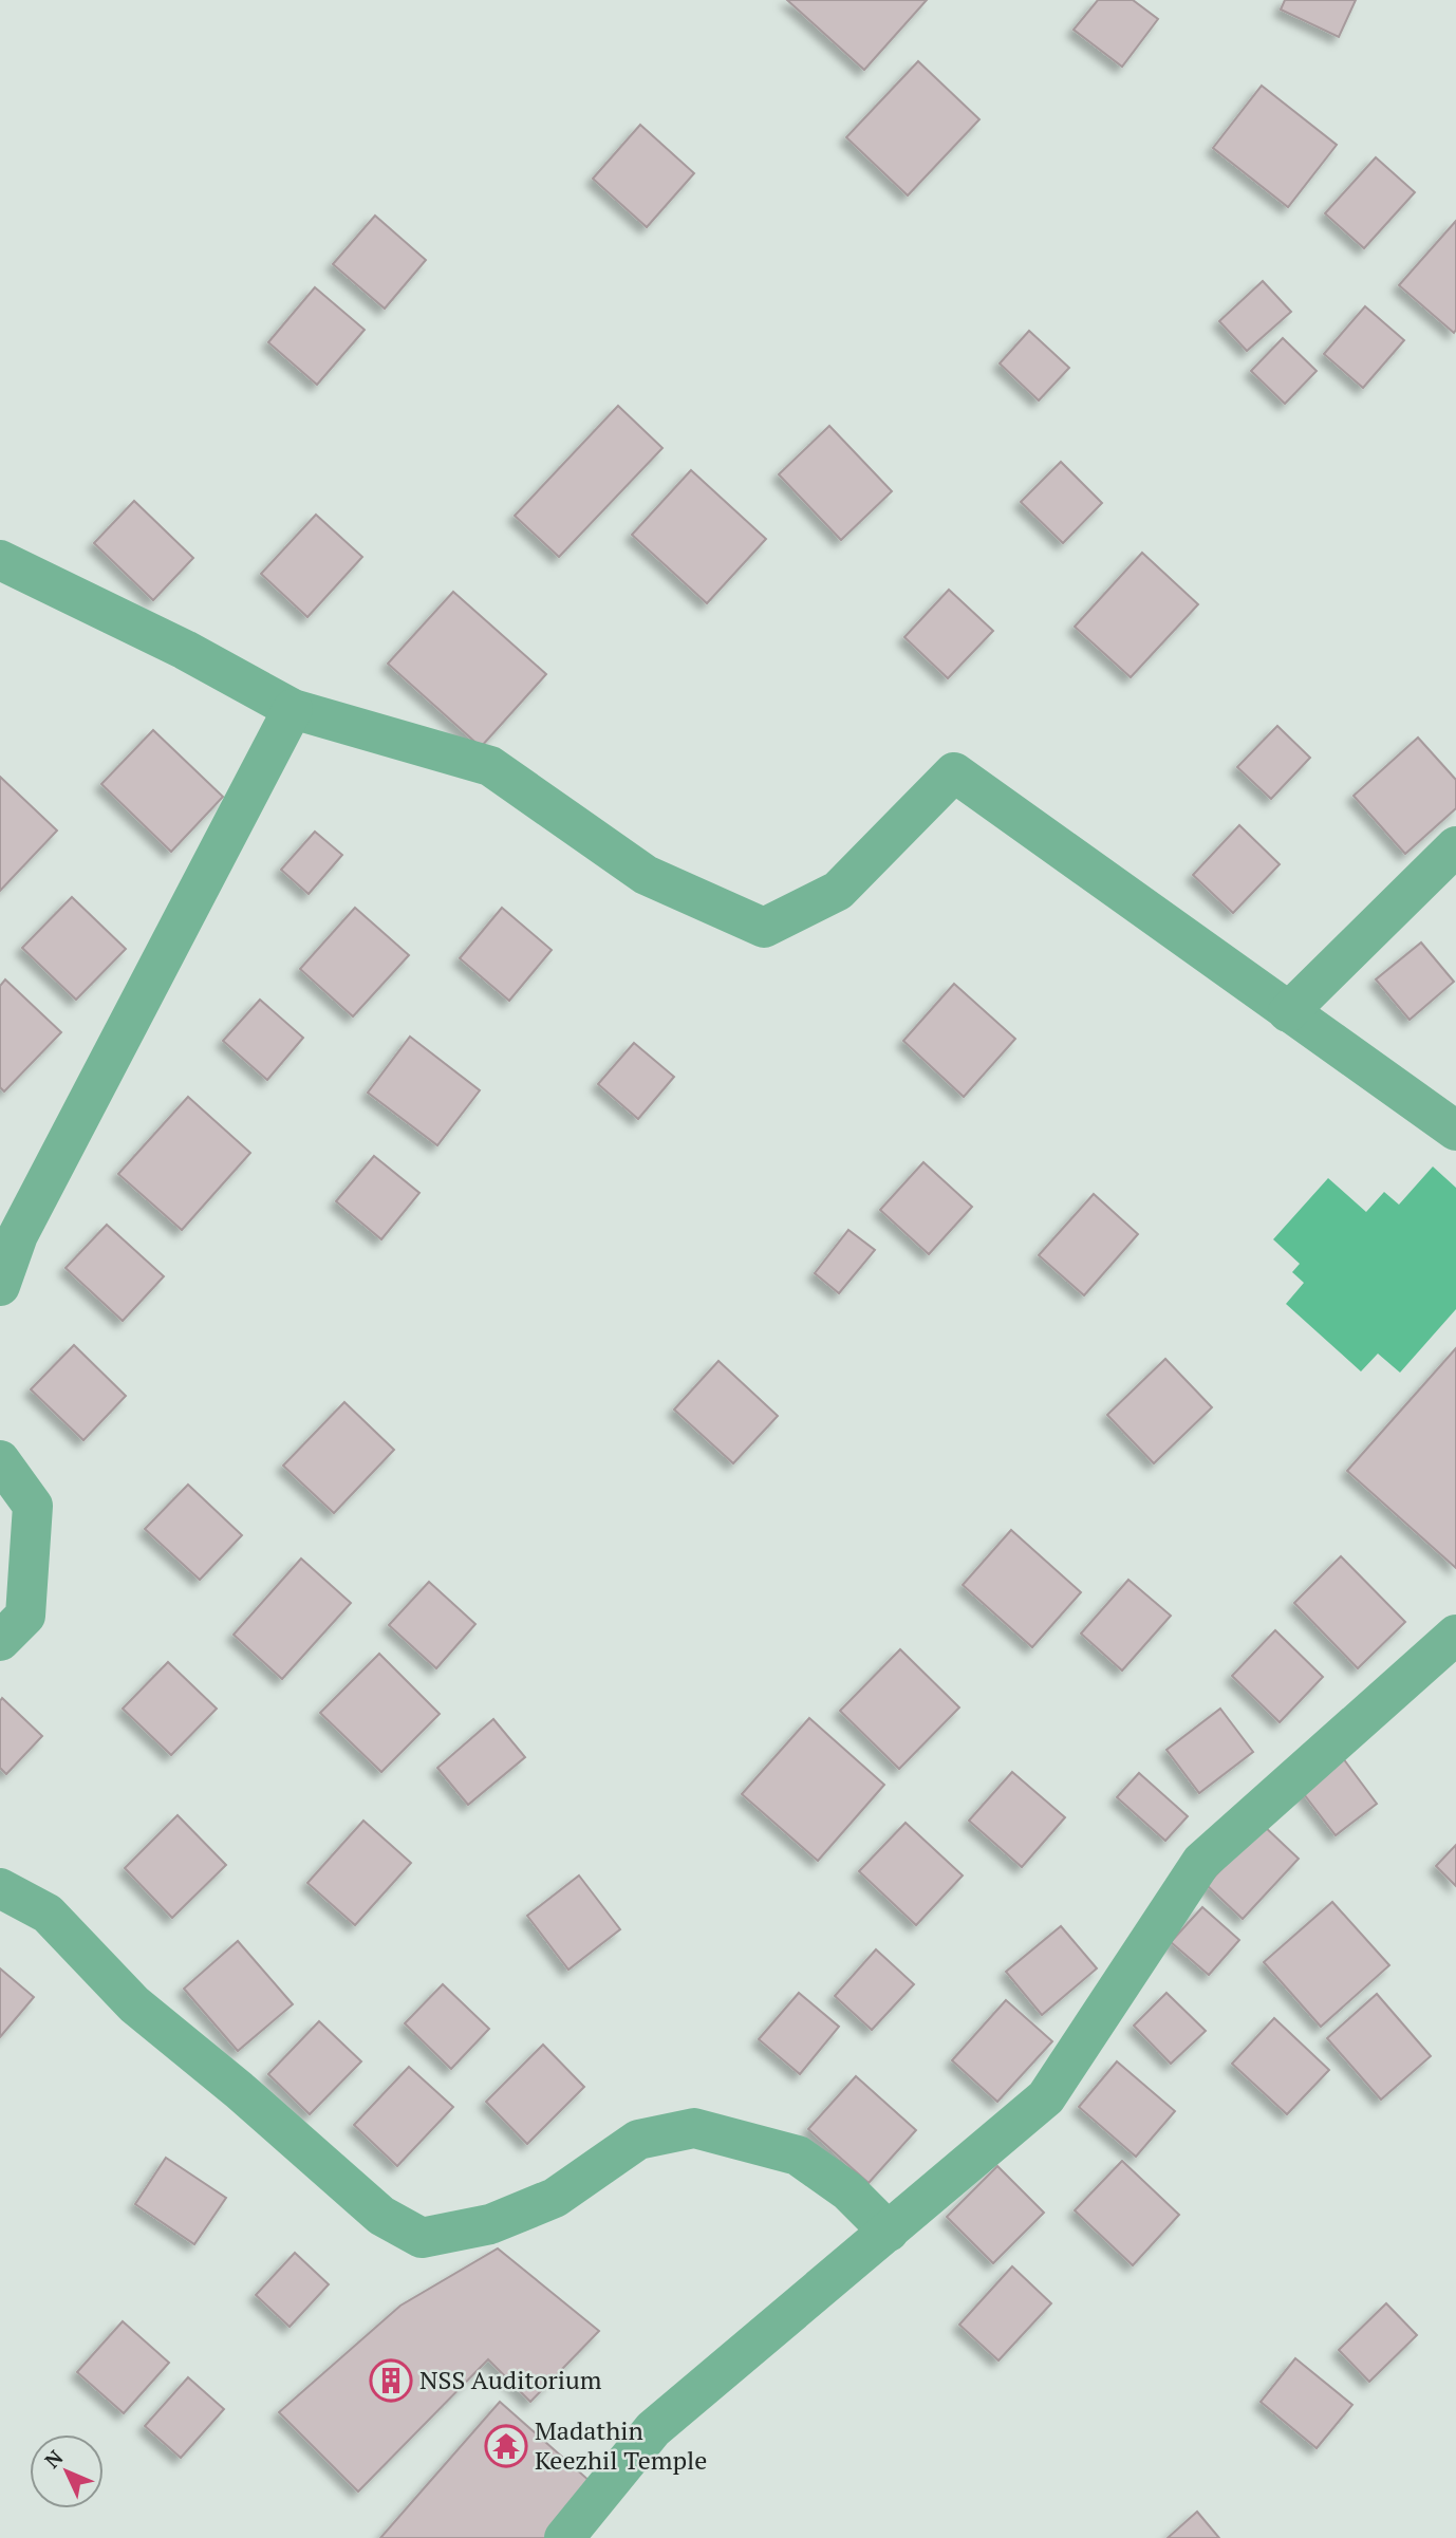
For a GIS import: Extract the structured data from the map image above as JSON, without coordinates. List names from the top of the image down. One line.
{"places":{"building":["NSS Auditorium"],"temple":["Madathin Keezhil Temple"]},"north":"top left"}
